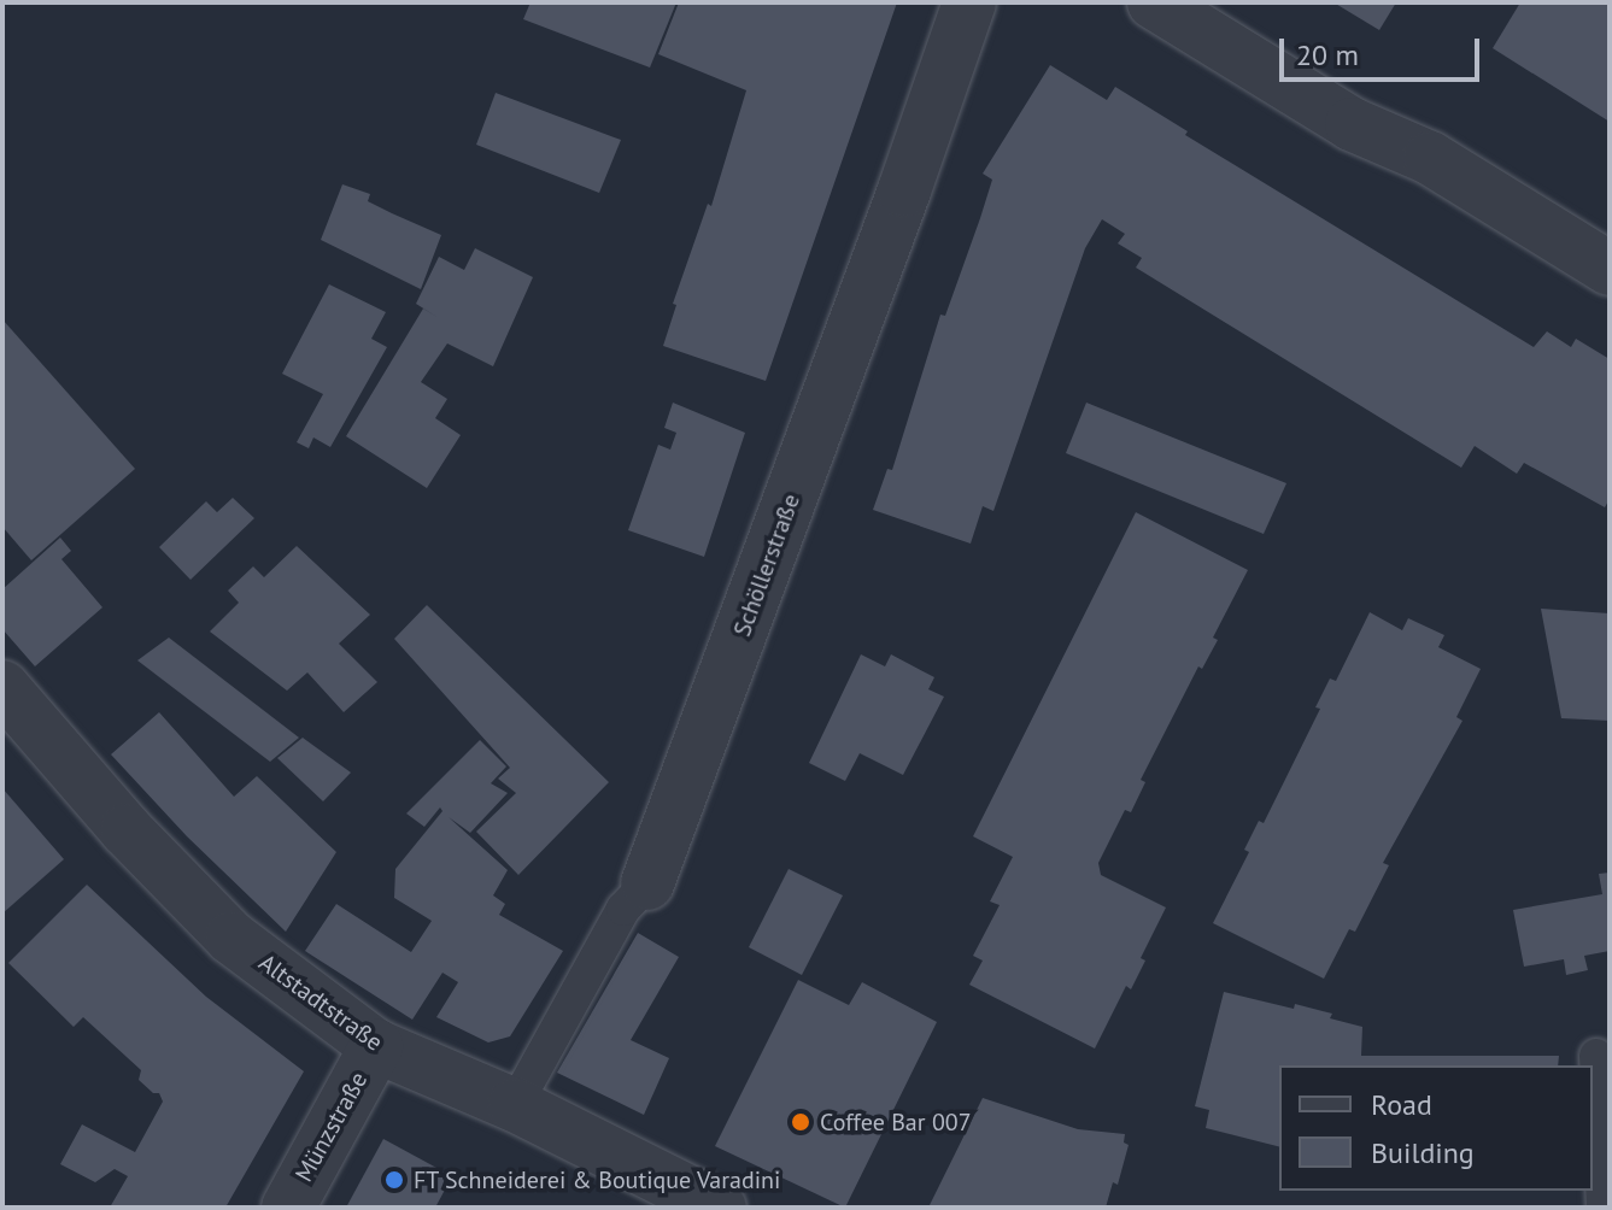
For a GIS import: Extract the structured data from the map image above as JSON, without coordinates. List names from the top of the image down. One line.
{"streets":{"street":["Schöllerstraße","Altstadtstraße","Münzstraße"]},"crossings":[["Schöllerstraße","Altstadtstraße"],["Altstadtstraße","Münzstraße"]],"places":["Coffee Bar 007","FT Schneiderei & Boutique Varadini"],"legend":["Road","Building"],"scale_bar":"20 m"}
